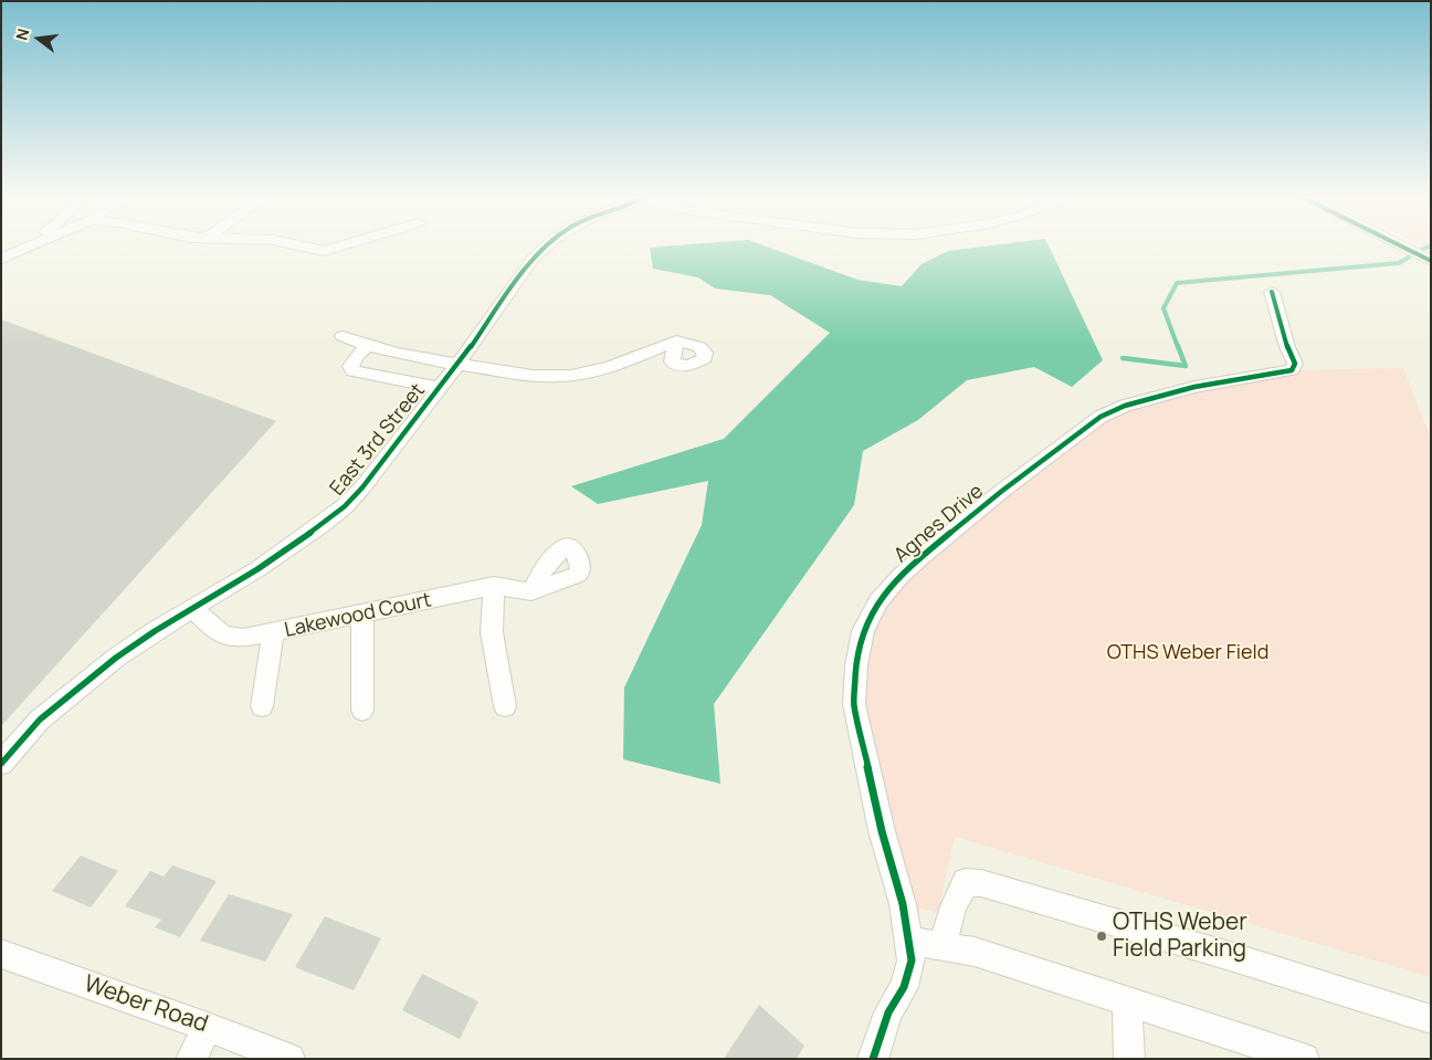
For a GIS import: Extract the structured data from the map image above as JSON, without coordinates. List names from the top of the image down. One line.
{"streets":{"street":["East 3rd Street","Agnes Drive","Lakewood Court","Weber Road"]},"crossings":[["East 3rd Street","Lakewood Court"]],"parks":["OTHS Weber Field"],"places":["OTHS Weber Field Parking"],"north":"left"}
